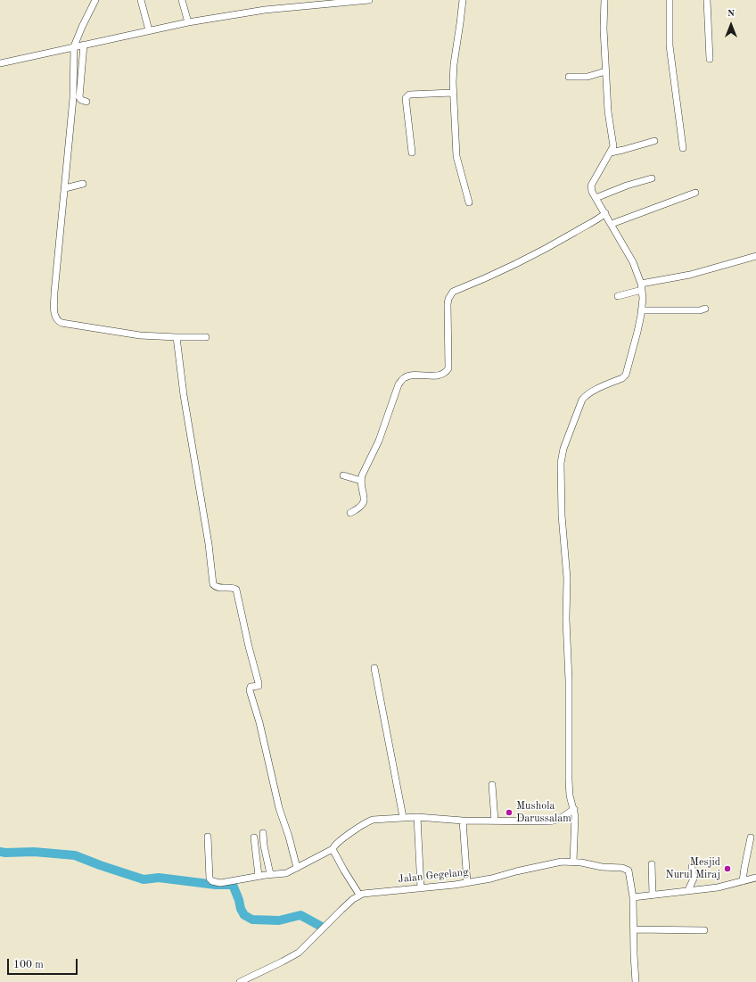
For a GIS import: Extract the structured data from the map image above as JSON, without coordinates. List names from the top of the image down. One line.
{"streets":{"street":["Jalan Gegelang"]},"places":["Mushola Darussalam","Mesjid Nurul Miraj"],"scale_bar":"100 m","north":"top"}
